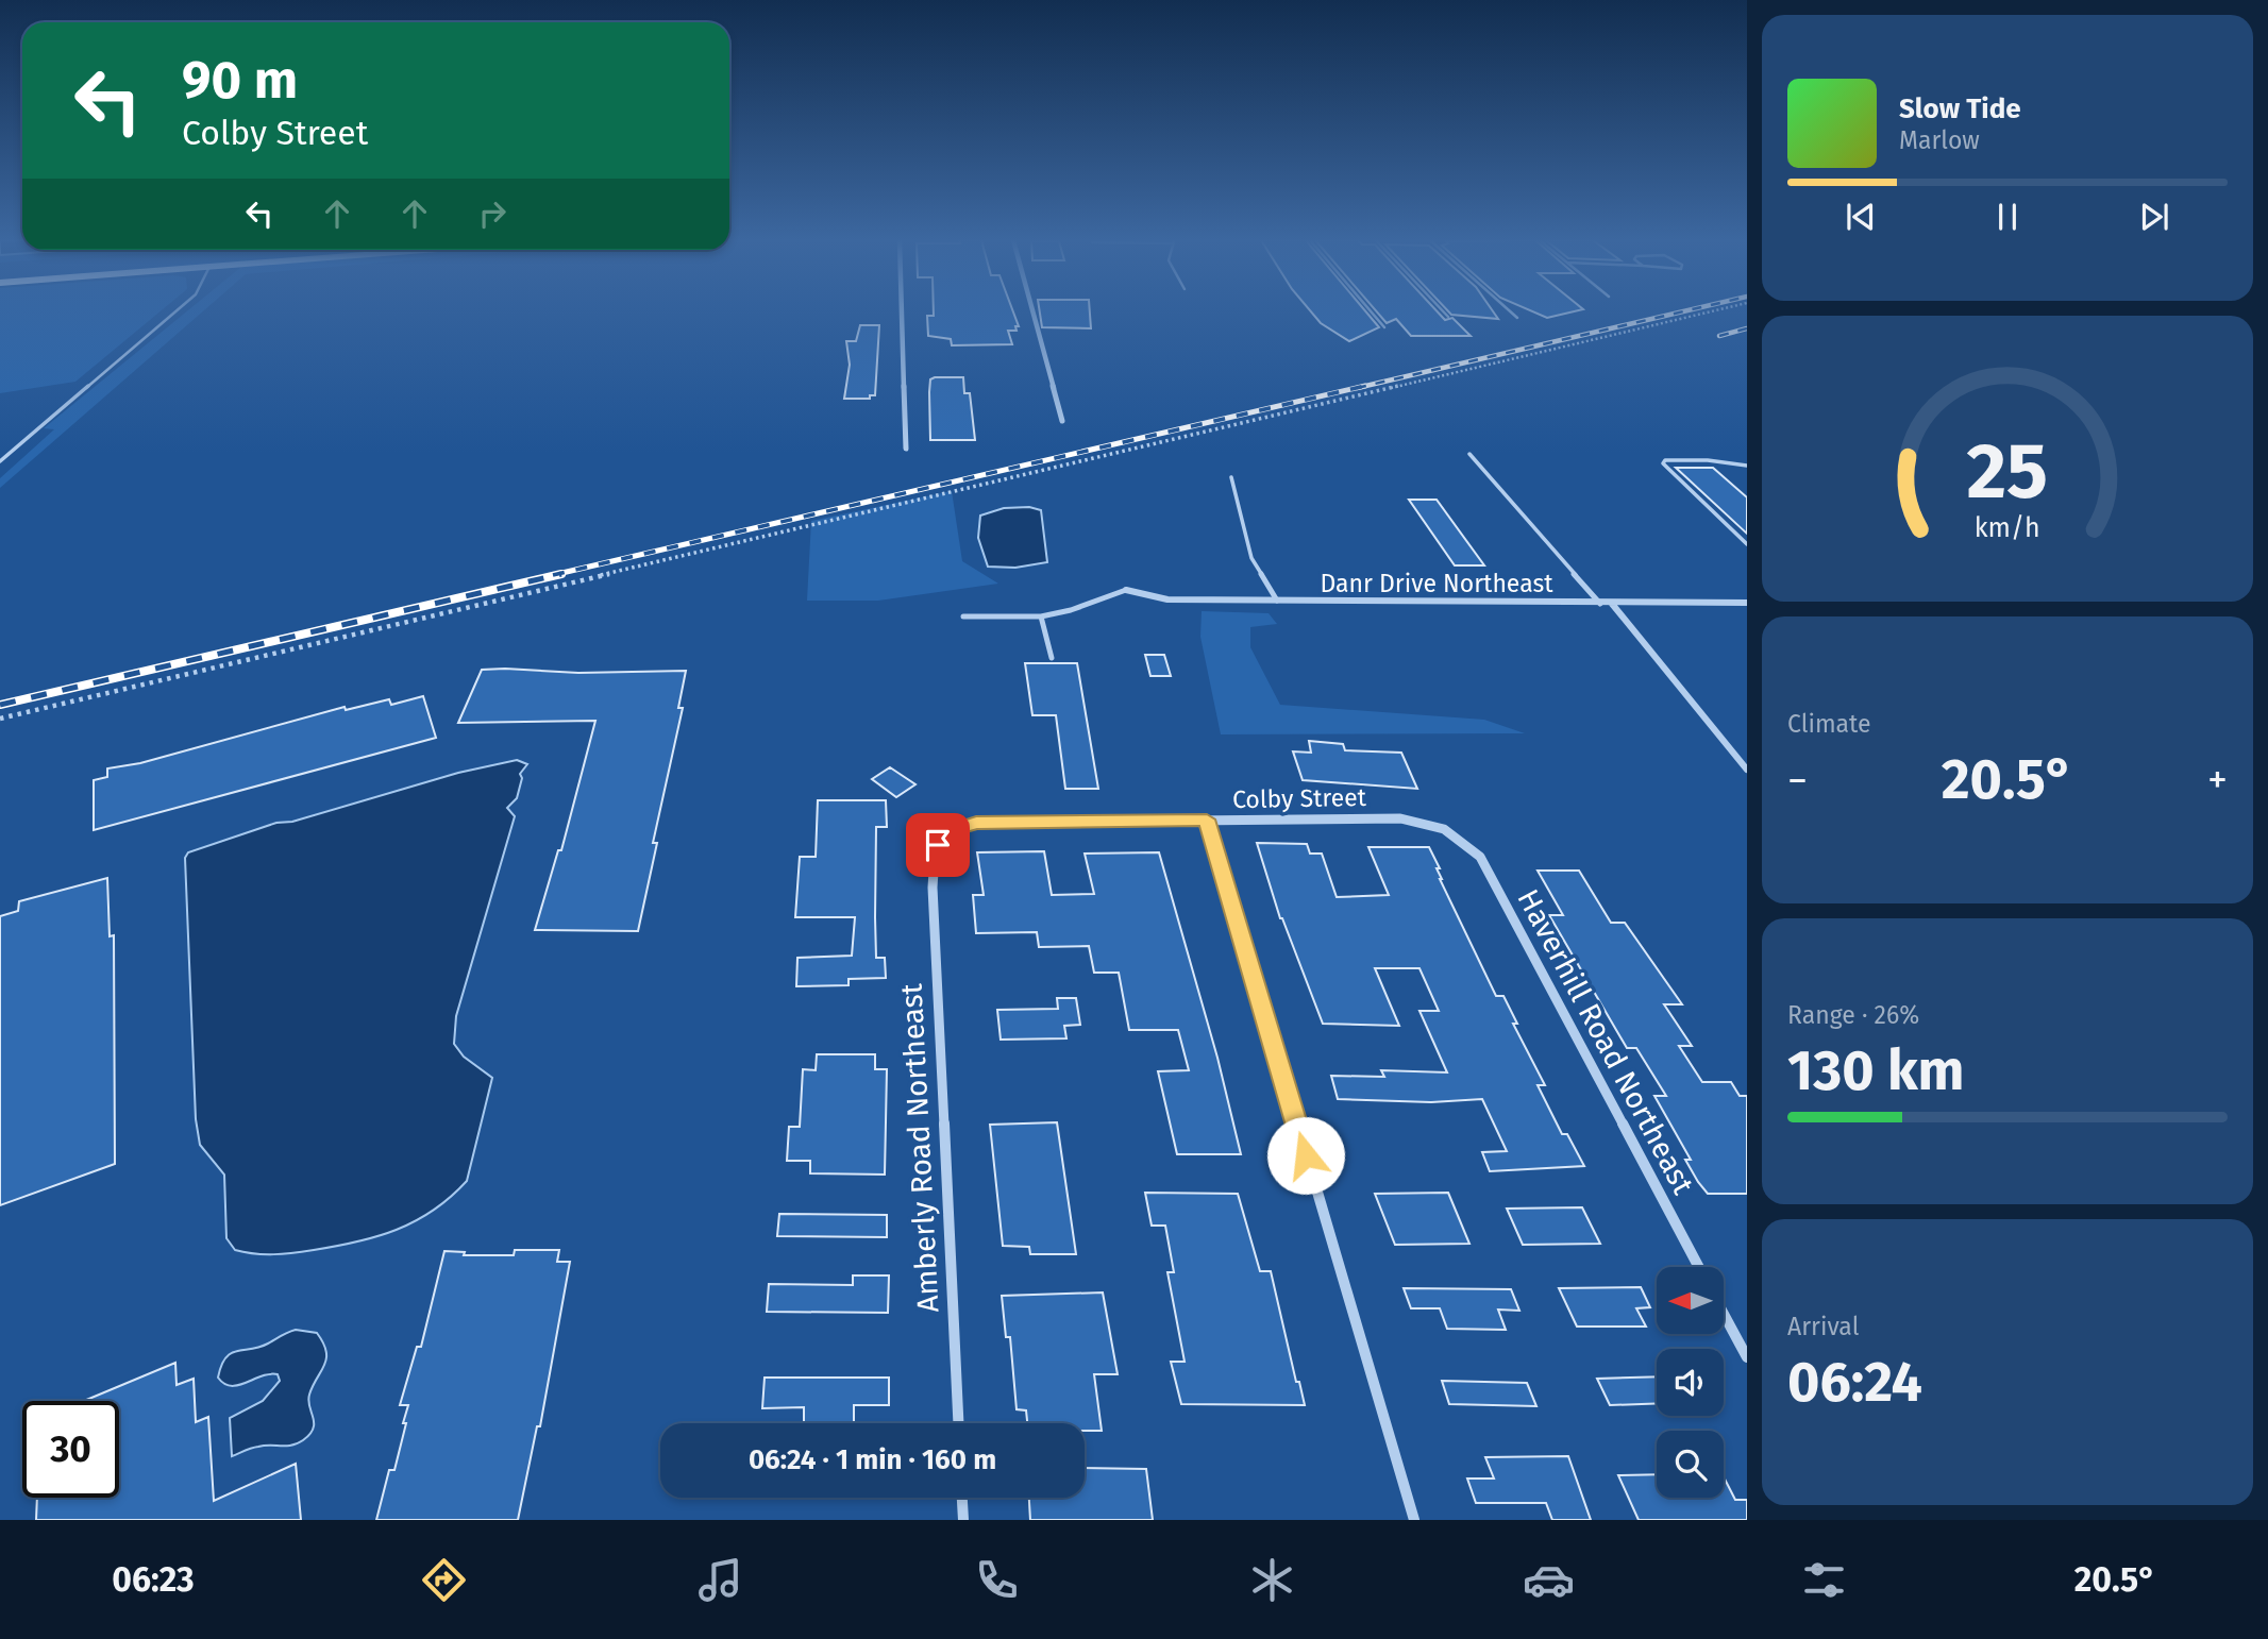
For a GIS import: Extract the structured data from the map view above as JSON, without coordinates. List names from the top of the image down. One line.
{"streets":{"street":["Danr Drive Northeast","Colby Street","Haverhill Road Northeast","Amberly Road Northeast"]},"crossings":[["Colby Street","Haverhill Road Northeast"],["Colby Street","Amberly Road Northeast"]],"north":"left","page":{"turn":["90 m","Colby Street"],"song":["Slow Tide","Marlow"],"tile":["Climate",["Range · 26%","130 km"],["Arrival","06:24"]],"heat":["−","20.5°","+"],"limit":"30","trip":"06:24 · 1 min · 160 m","tabs":["06:23","20.5°"],"gauge":["25","km/h"]}}
